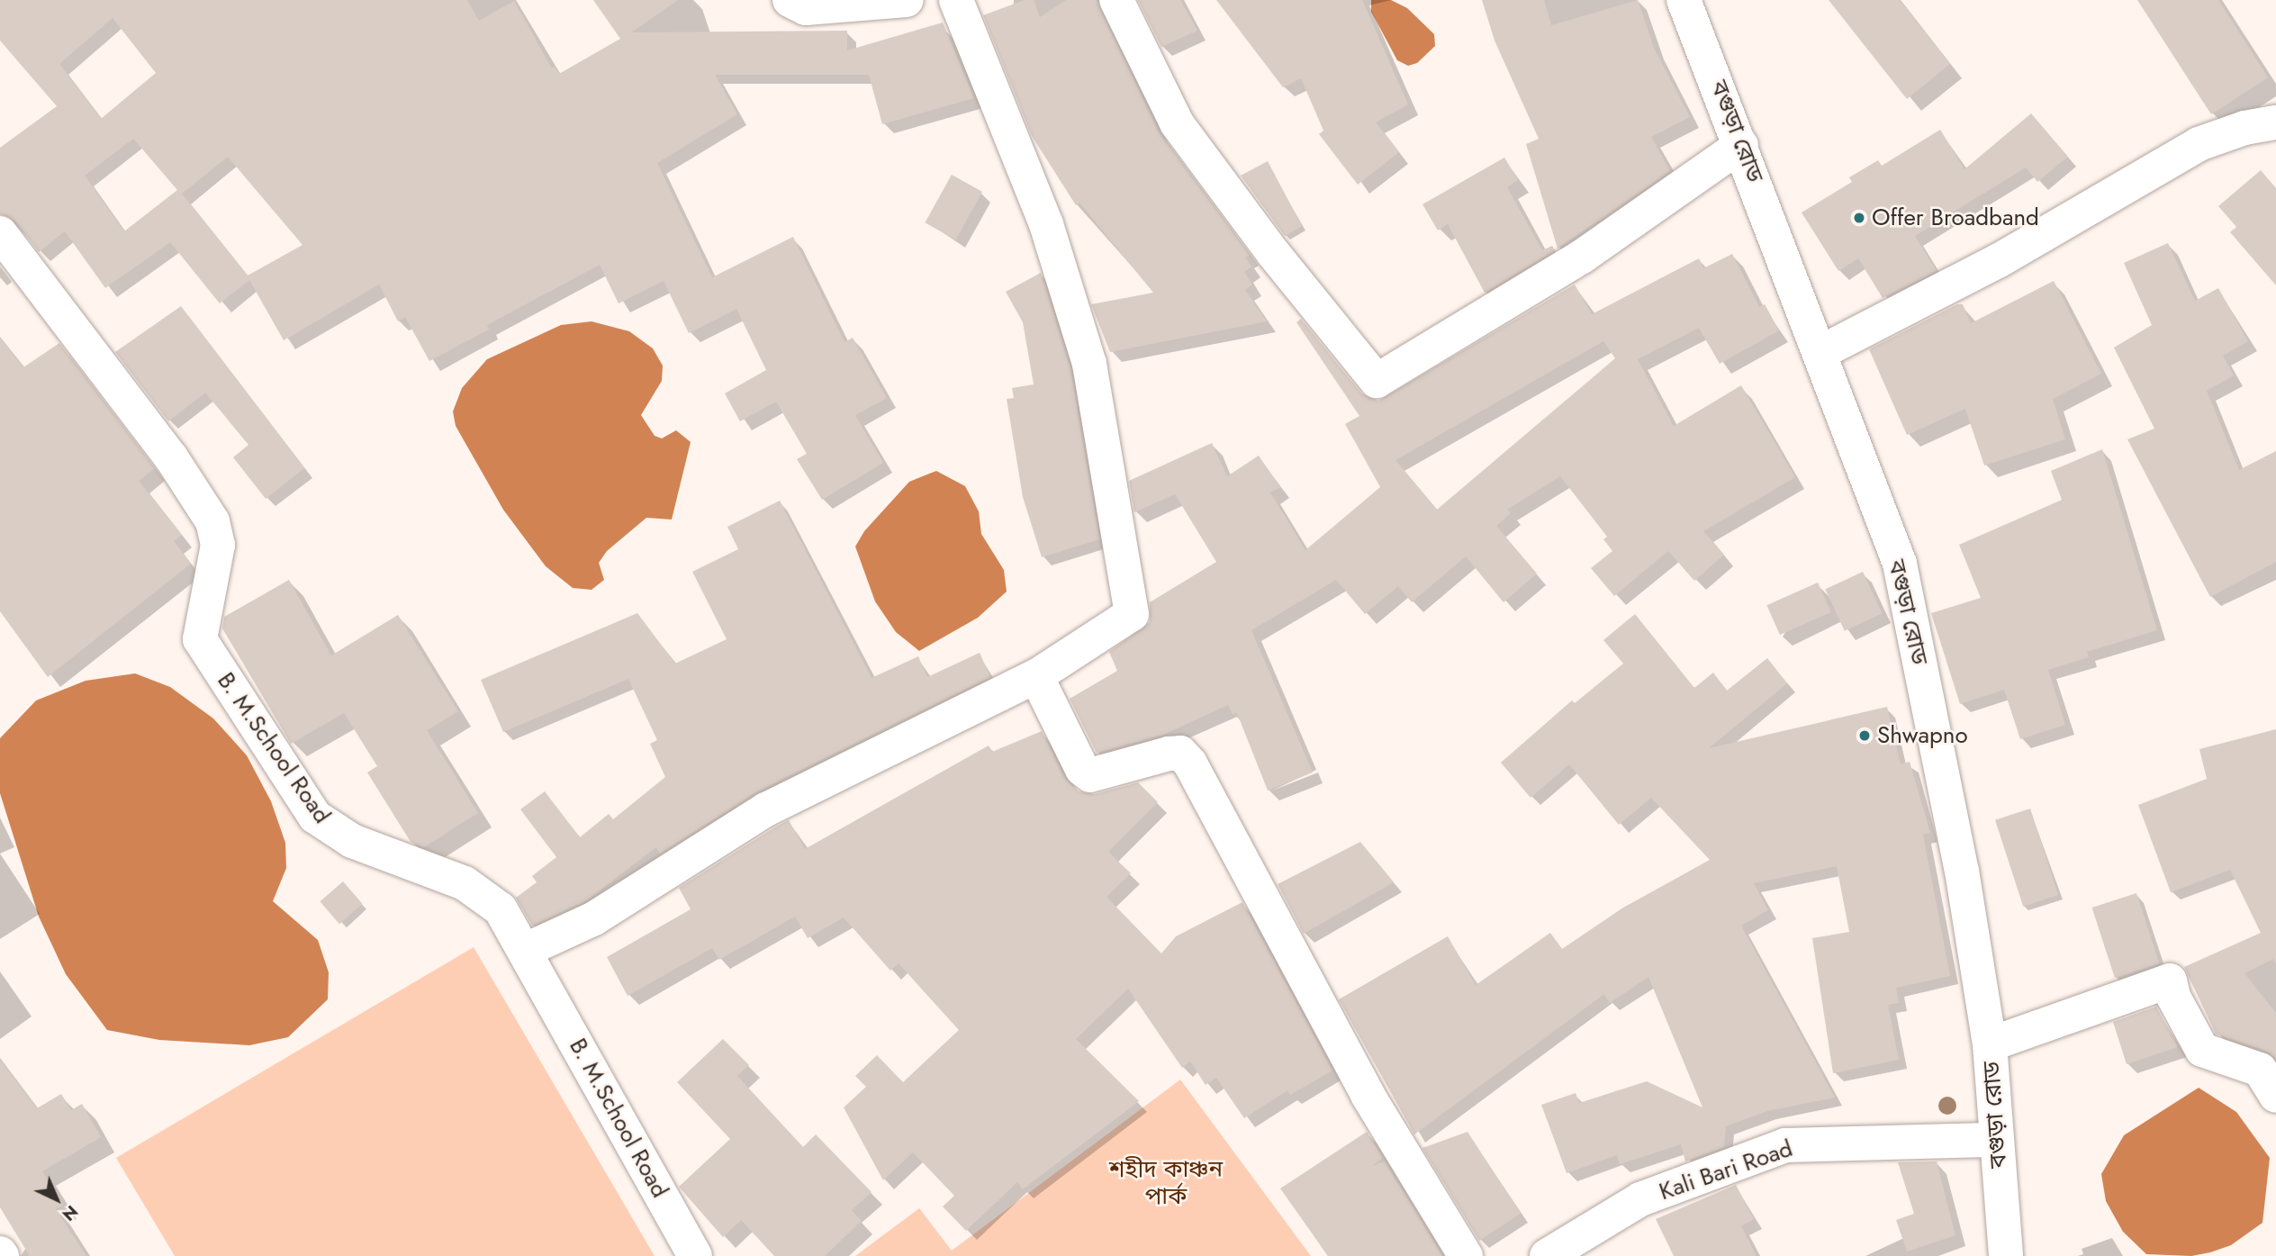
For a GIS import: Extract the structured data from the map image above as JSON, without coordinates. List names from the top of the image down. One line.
{"streets":{"street":["বগুড়া রোড","B. M.School Road","Kali Bari Road"]},"crossings":[["বগুড়া রোড","Kali Bari Road"]],"parks":["শহীদ কাঞ্চন পার্ক"],"places":["Offer Broadband","Shwapno"],"north":"bottom right"}
